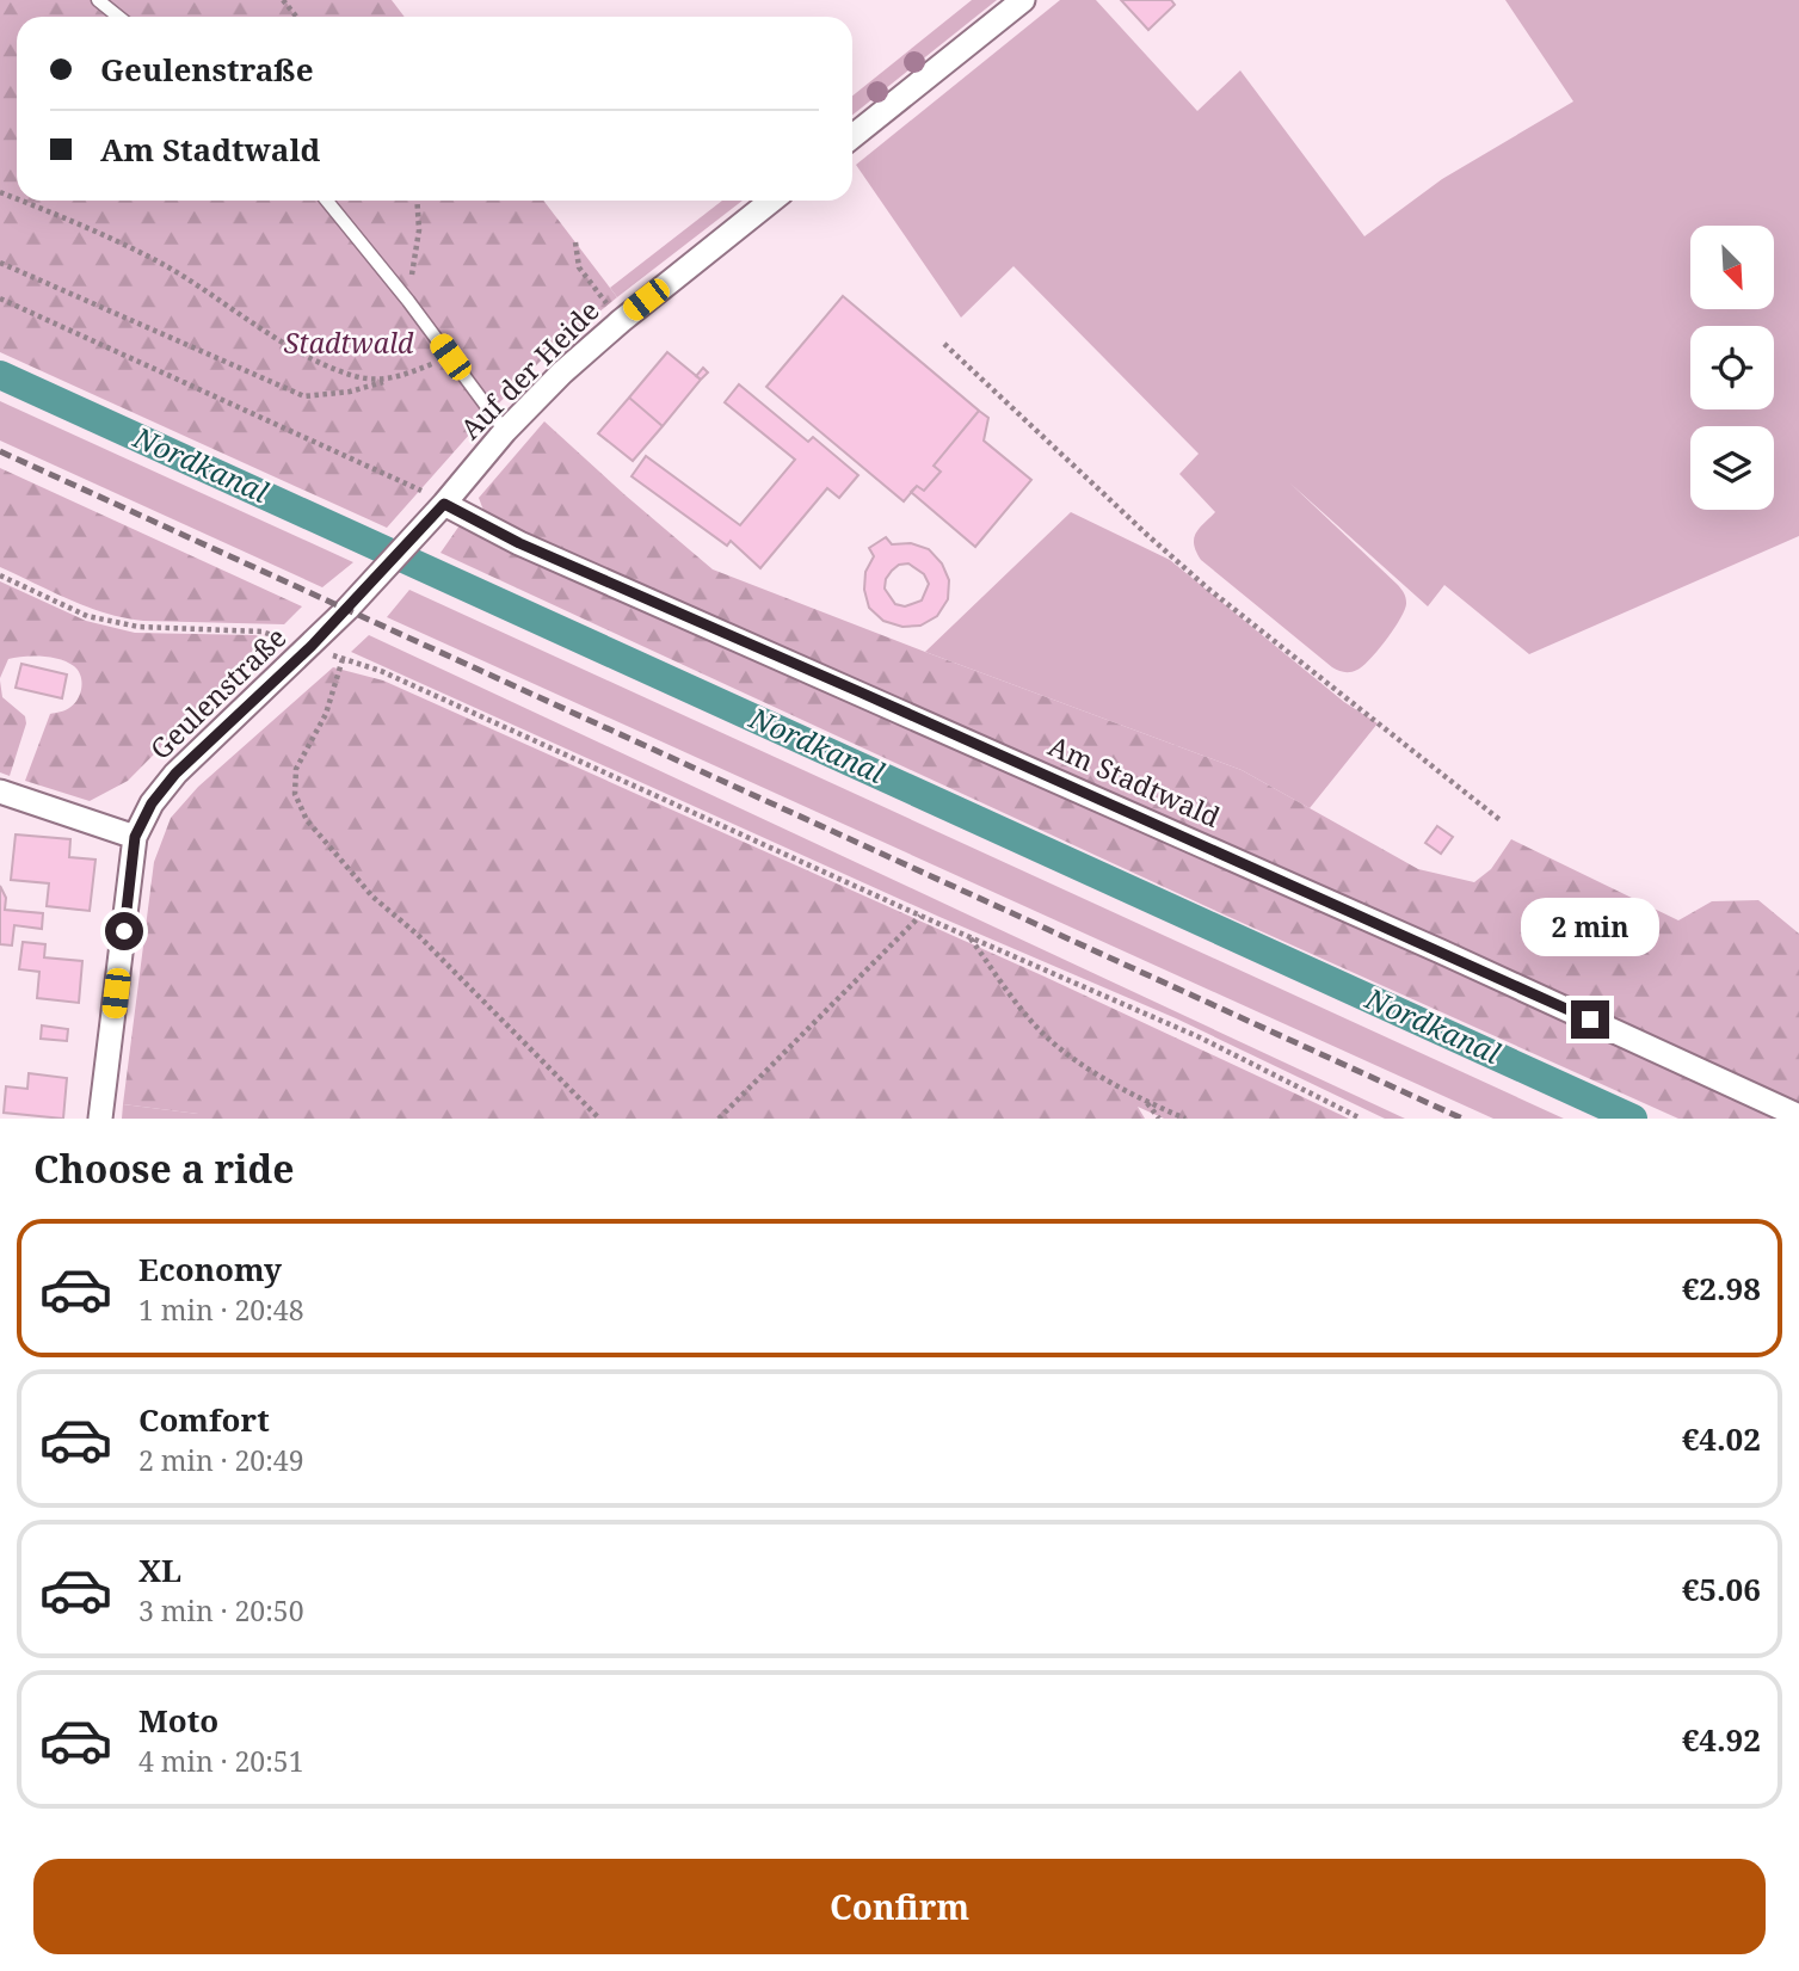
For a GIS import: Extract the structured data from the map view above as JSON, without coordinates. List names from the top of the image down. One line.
{"streets":{"street":["Auf der Heide","Geulenstraße","Am Stadtwald"]},"crossings":[["Auf der Heide","Geulenstraße"],["Auf der Heide","Am Stadtwald"],["Geulenstraße","Am Stadtwald"]],"water":["Nordkanal"],"parks":["Stadtwald"],"north":"bottom right","page":{"banner":["Geulenstraße","Am Stadtwald"],"bubble":"2 min","heading":"Choose a ride","list":[{"name":"Economy","note":"1 min · 20:48","value":"€2.98"},{"name":"Comfort","note":"2 min · 20:49","value":"€4.02"},{"name":"XL","note":"3 min · 20:50","value":"€5.06"},{"name":"Moto","note":"4 min · 20:51","value":"€4.92"}],"buttons":"Confirm"}}
